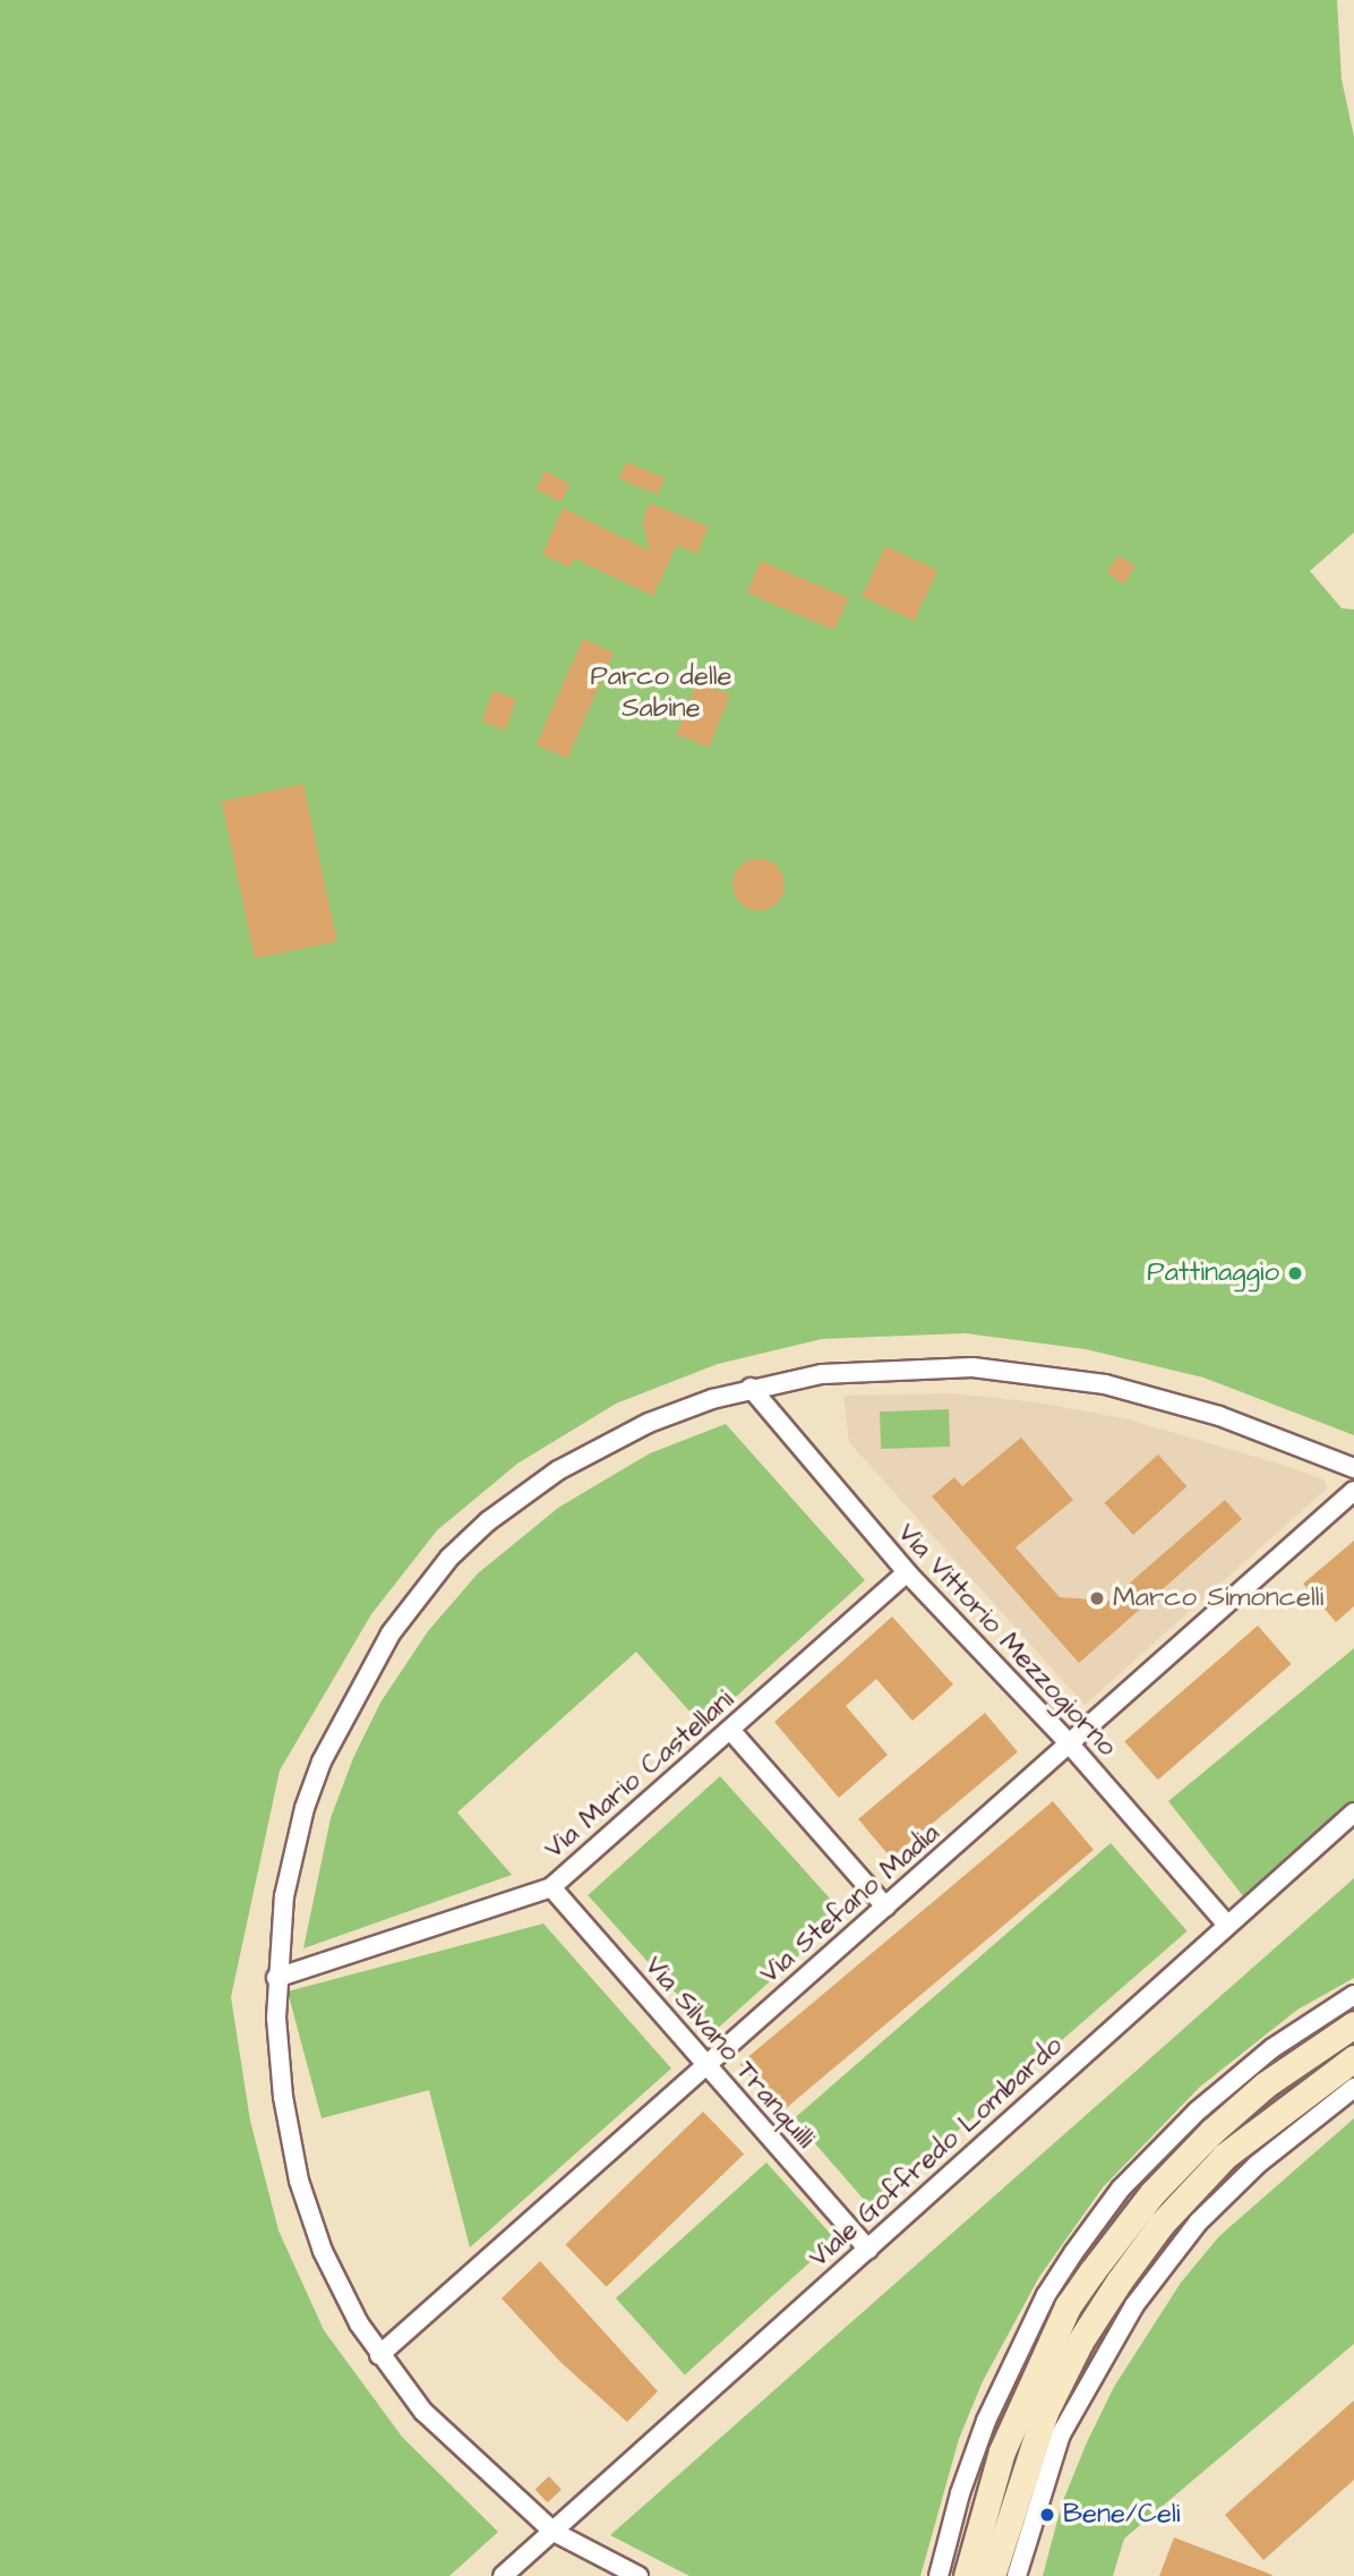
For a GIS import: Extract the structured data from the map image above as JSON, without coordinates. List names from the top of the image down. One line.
{"streets":{"street":["Via Vittorio Mezzogiorno","Via Mario Castellani","Via Stefano Madia","Via Silvano Tranquilli","Viale Goffredo Lombardo"]},"crossings":[["Via Vittorio Mezzogiorno","Via Mario Castellani"],["Via Vittorio Mezzogiorno","Via Stefano Madia"],["Via Vittorio Mezzogiorno","Viale Goffredo Lombardo"],["Via Mario Castellani","Via Silvano Tranquilli"],["Via Stefano Madia","Via Silvano Tranquilli"],["Via Silvano Tranquilli","Viale Goffredo Lombardo"]],"parks":["Parco delle Sabine"],"places":["Pattinaggio","Marco Simoncelli","Bene/Celi"]}
